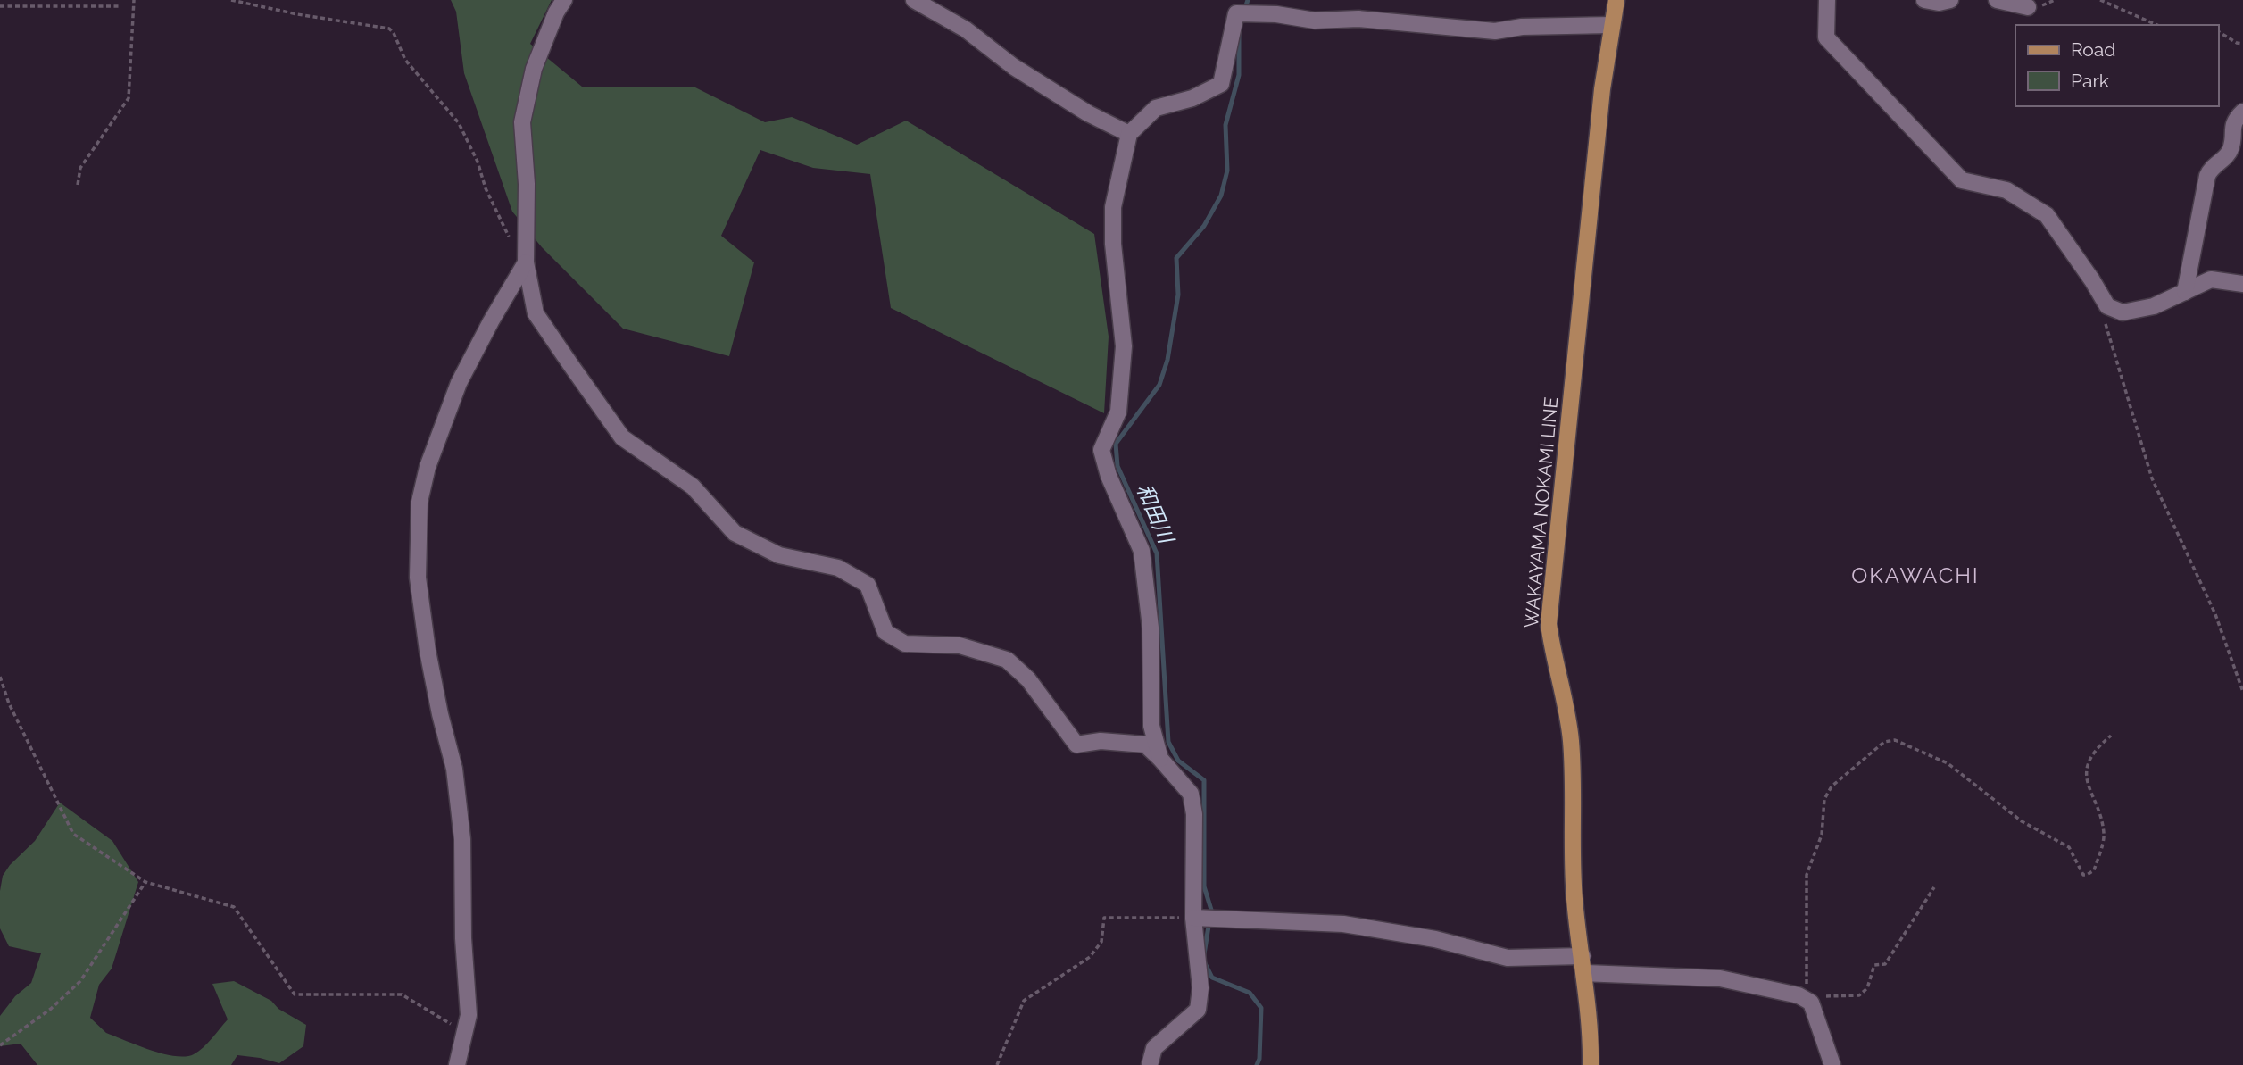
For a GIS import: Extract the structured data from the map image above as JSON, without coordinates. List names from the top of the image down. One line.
{"streets":{"main road":["WAKAYAMA NOKAMI LINE"]},"districts":["OKAWACHI"],"water":["和田川"],"legend":["Road","Park"]}
